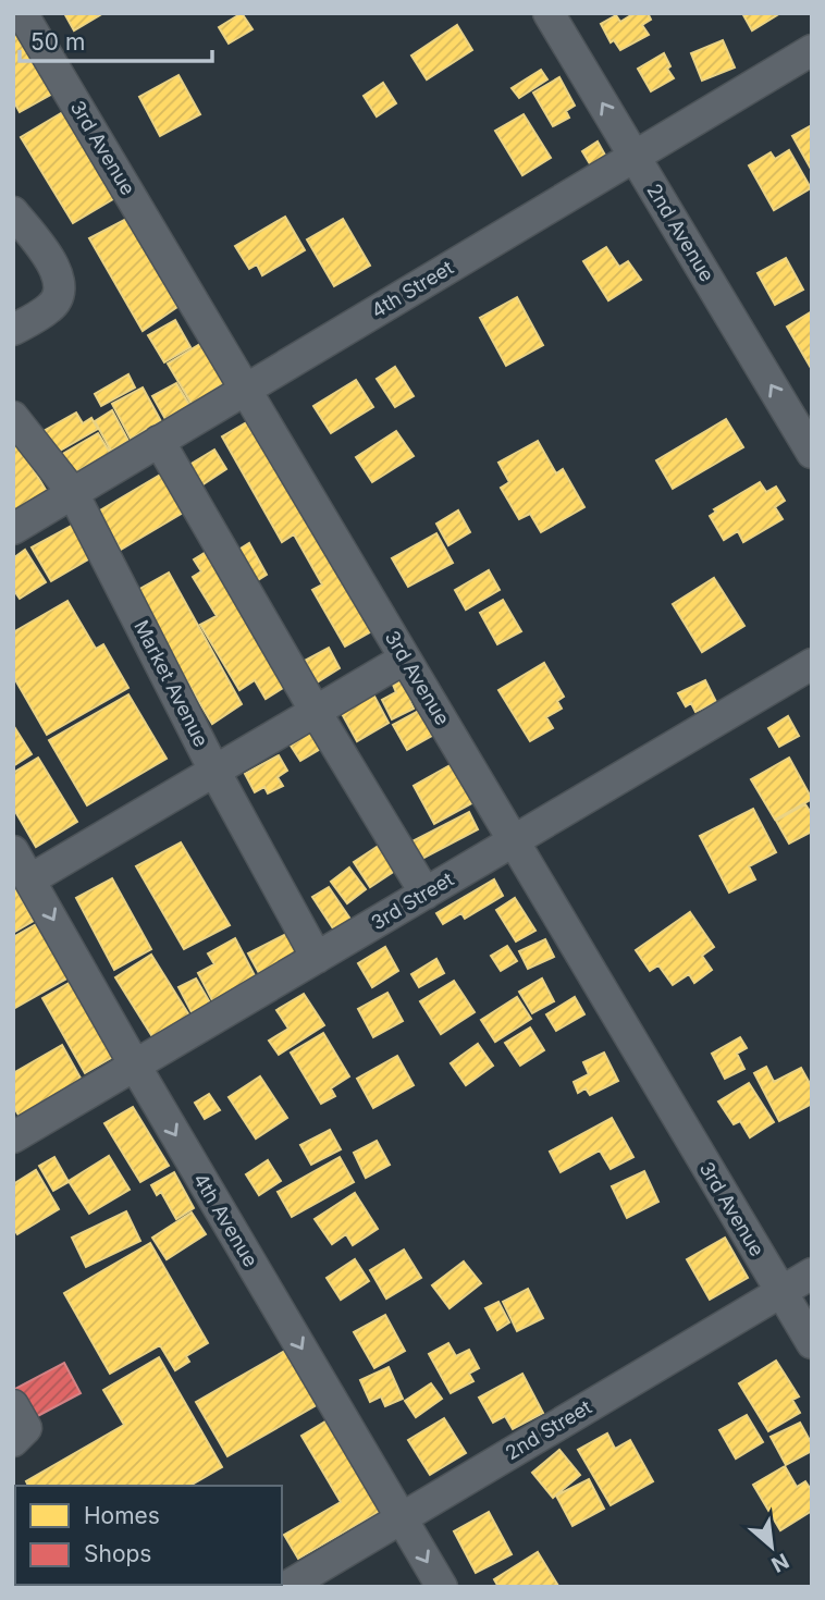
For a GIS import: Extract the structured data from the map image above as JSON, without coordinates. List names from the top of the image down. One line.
{"streets":{"street":["3rd Avenue","2nd Avenue","4th Street","Market Avenue","3rd Street","4th Avenue","2nd Street"]},"crossings":[["3rd Avenue","4th Street"],["3rd Avenue","3rd Street"],["3rd Avenue","2nd Street"],["2nd Avenue","4th Street"],["4th Street","Market Avenue"],["Market Avenue","3rd Street"],["3rd Street","4th Avenue"],["4th Avenue","2nd Street"]],"one_way":["2nd Avenue","4th Avenue"],"legend":["Homes","Shops"],"scale_bar":"50 m","north":"bottom right"}
